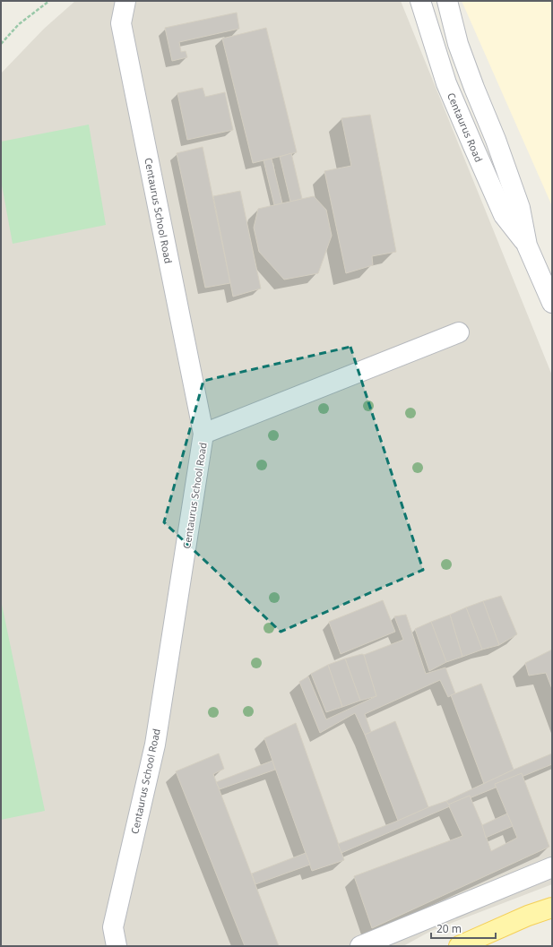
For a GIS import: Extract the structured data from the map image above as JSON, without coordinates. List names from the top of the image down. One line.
{"streets":{"street":["Centaurus Road","Centaurus School Road"]},"scale_bar":"20 m"}
